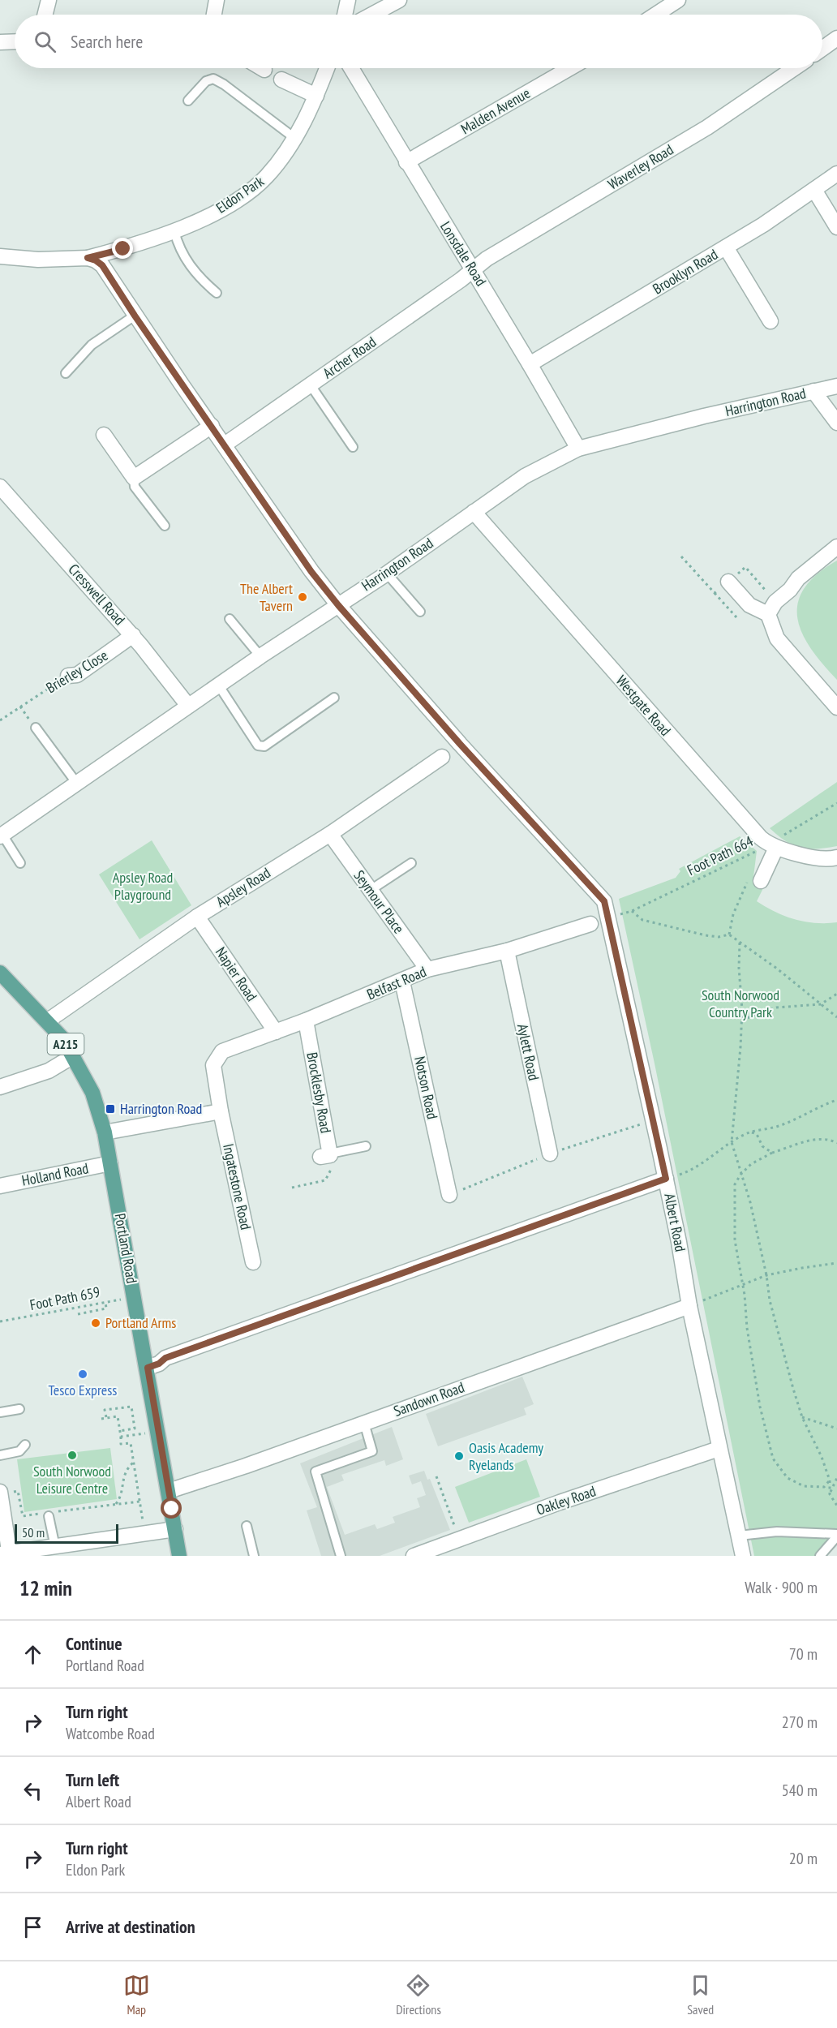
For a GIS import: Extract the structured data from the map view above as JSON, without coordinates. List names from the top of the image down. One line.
{"streets":{"main road":["A215","Portland Road"],"street":["Malden Avenue","Waverley Road","Eldon Park","Lonsdale Road","Brooklyn Road","Archer Road","Harrington Road","Cresswell Road","Brierley Close","Westgate Road","Apsley Road","Seymour Place","Napier Road","Belfast Road","Aylett Road","Notson Road","Brocklesby Road","Holland Road","Ingatestone Road","Albert Road","Sandown Road","Oakley Road"],"path":["Foot Path 664","Foot Path 659"]},"crossings":[["Malden Avenue","Lonsdale Road"],["Waverley Road","Lonsdale Road"],["Waverley Road","Archer Road"],["Eldon Park","Albert Road"],["Lonsdale Road","Brooklyn Road"],["Lonsdale Road","Archer Road"],["Lonsdale Road","Harrington Road"],["Archer Road","Albert Road"],["Harrington Road","Cresswell Road"],["Harrington Road","Westgate Road"],["Harrington Road","Albert Road"],["Cresswell Road","Brierley Close"],["Westgate Road","Foot Path 664"],["Foot Path 664","Albert Road"],["Apsley Road","Seymour Place"],["Apsley Road","Napier Road"],["Apsley Road","Portland Road"],["Seymour Place","Belfast Road"],["Napier Road","Belfast Road"],["Belfast Road","Aylett Road"],["Belfast Road","Notson Road"],["Belfast Road","Brocklesby Road"],["Belfast Road","Ingatestone Road"],["Holland Road","Portland Road"],["Albert Road","Sandown Road"],["Albert Road","Oakley Road"],["Portland Road","Foot Path 659"],["Portland Road","Sandown Road"]],"parks":["Apsley Road Playground","South Norwood Country Park"],"places":{"other":["The Albert Tavern","Portland Arms","Tesco Express","South Norwood Leisure Centre","Oasis Academy Ryelands"],"transit":["Harrington Road"]},"scale_bar":"50 m","page":{"search":"Search here","scale":"50 m","heading":["12 min","Walk · 900 m"],"list":[["Continue","Portland Road","70 m"],["Turn right","Watcombe Road","270 m"],["Turn left","Albert Road","540 m"],["Turn right","Eldon Park","20 m"],"Arrive at destination"],"nav":["Map","Directions","Saved"]}}
